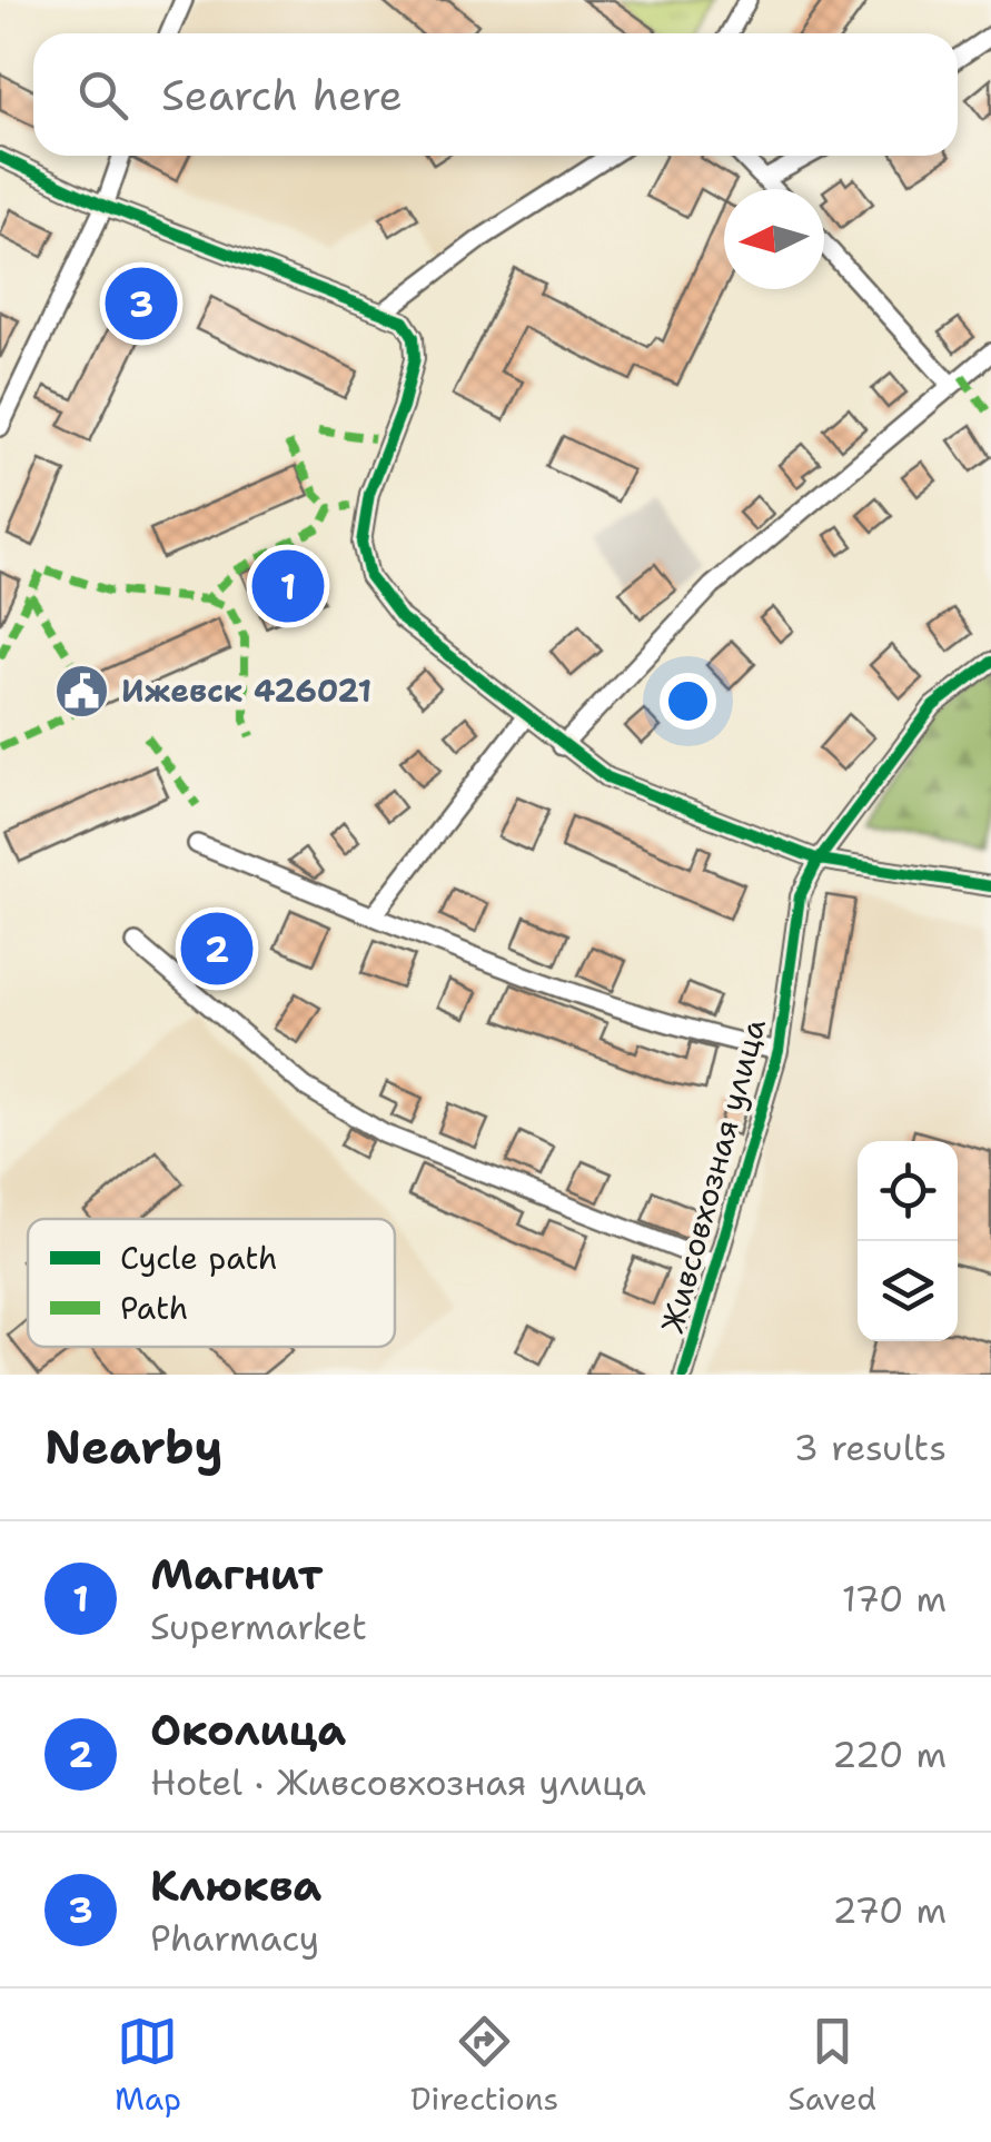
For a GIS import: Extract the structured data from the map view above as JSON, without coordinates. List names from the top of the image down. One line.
{"streets":{"street":["Живсовхозная улица"]},"places":{"public building":["Ижевск 426021"]},"legend":["Cycle path","Path"],"north":"left","page":{"search":"Search here","pins":["3","1","2"],"heading":["Nearby","3 results"],"list":[{"mark":"1","name":"Магнит","note":"Supermarket","value":"170 m"},{"mark":"2","name":"Околица","note":"Hotel · Живсовхозная улица","value":"220 m"},{"mark":"3","name":"Клюква","note":"Pharmacy","value":"270 m"}],"nav":["Map","Directions","Saved"]}}
